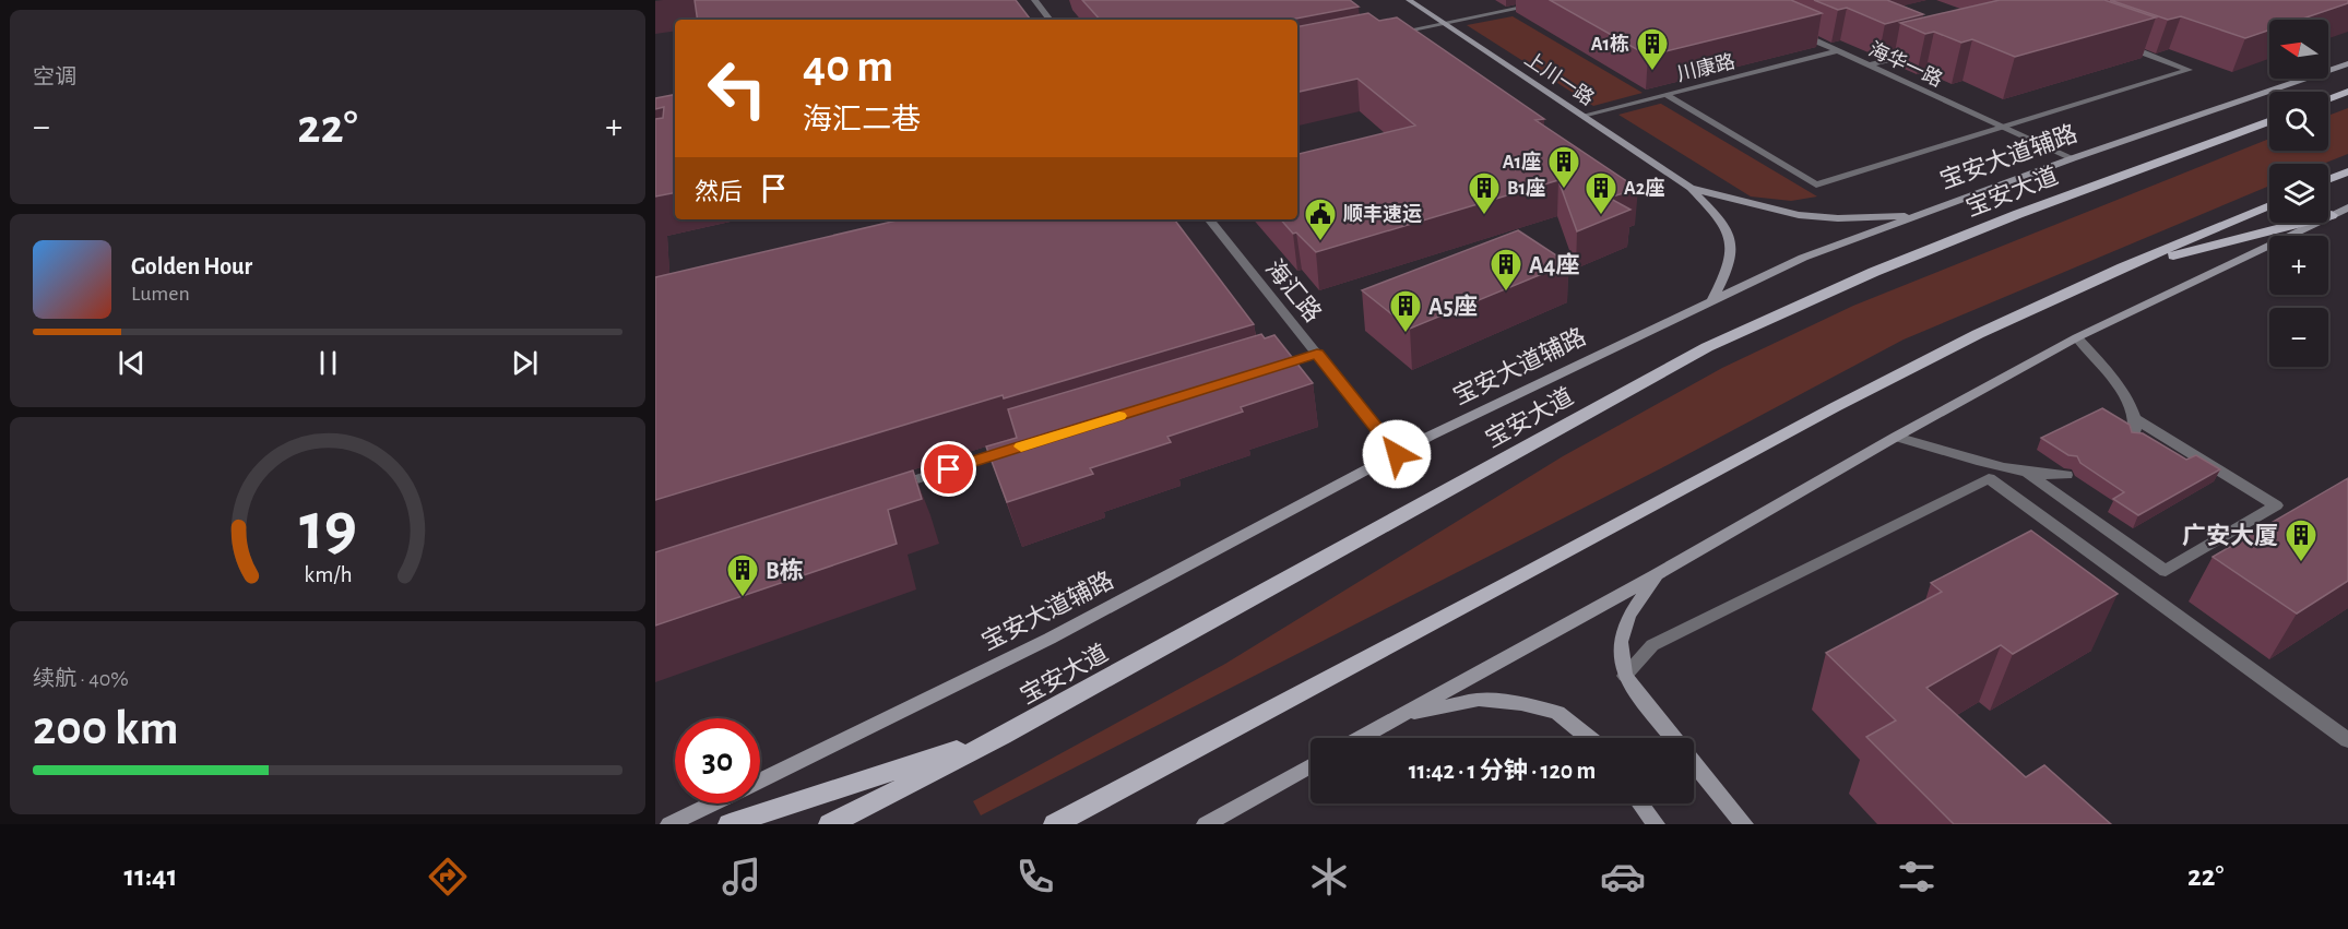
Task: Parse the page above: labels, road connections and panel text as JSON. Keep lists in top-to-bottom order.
{
  "streets": {
    "main road": ["上川一路", "宝安大道辅路", "宝安大道"],
    "street": ["海华一路", "川康路", "海汇路"]
  },
  "crossings": [
    ["海华一路", "川康路"],
    ["海华一路", "宝安大道辅路"],
    ["川康路", "上川一路"],
    ["上川一路", "宝安大道辅路"],
    ["宝安大道辅路", "海汇路"]
  ],
  "places": {
    "building": [
      "A1栋",
      "A1座",
      "B1座",
      "A2座",
      "A4座",
      "A5座",
      "广安大厦",
      "B栋"
    ],
    "public building": ["顺丰速运"]
  },
  "north": "left",
  "page": {
    "tile": [
      "空调",
      ["续航 · 40%", "200 km"]
    ],
    "map_buttons": ["+", "−"],
    "turn": ["40 m", "海汇二巷"],
    "heat": ["−", "22°", "+"],
    "then": "然后",
    "song": ["Golden Hour", "Lumen"],
    "limit": "30",
    "trip": "11:42 · 1 分钟 · 120 m",
    "tabs": ["11:41", "22°"],
    "gauge": ["19", "km/h"]
  }
}
